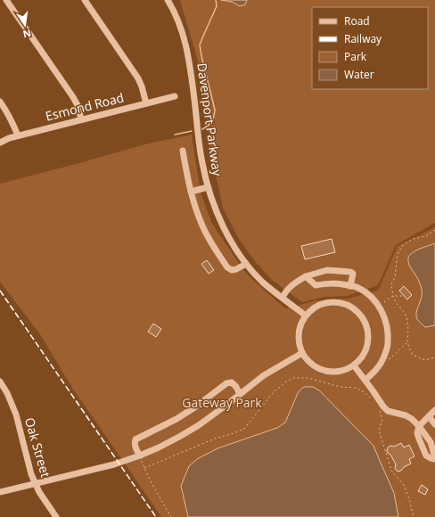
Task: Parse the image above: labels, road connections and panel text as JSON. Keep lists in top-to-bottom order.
{
  "streets": {
    "street": ["Esmond Road", "Davenport Parkway", "Oak Street"]
  },
  "parks": ["Gateway Park"],
  "legend": [
    "Road",
    "Railway",
    "Park",
    "Water"
  ],
  "north": "bottom"
}
